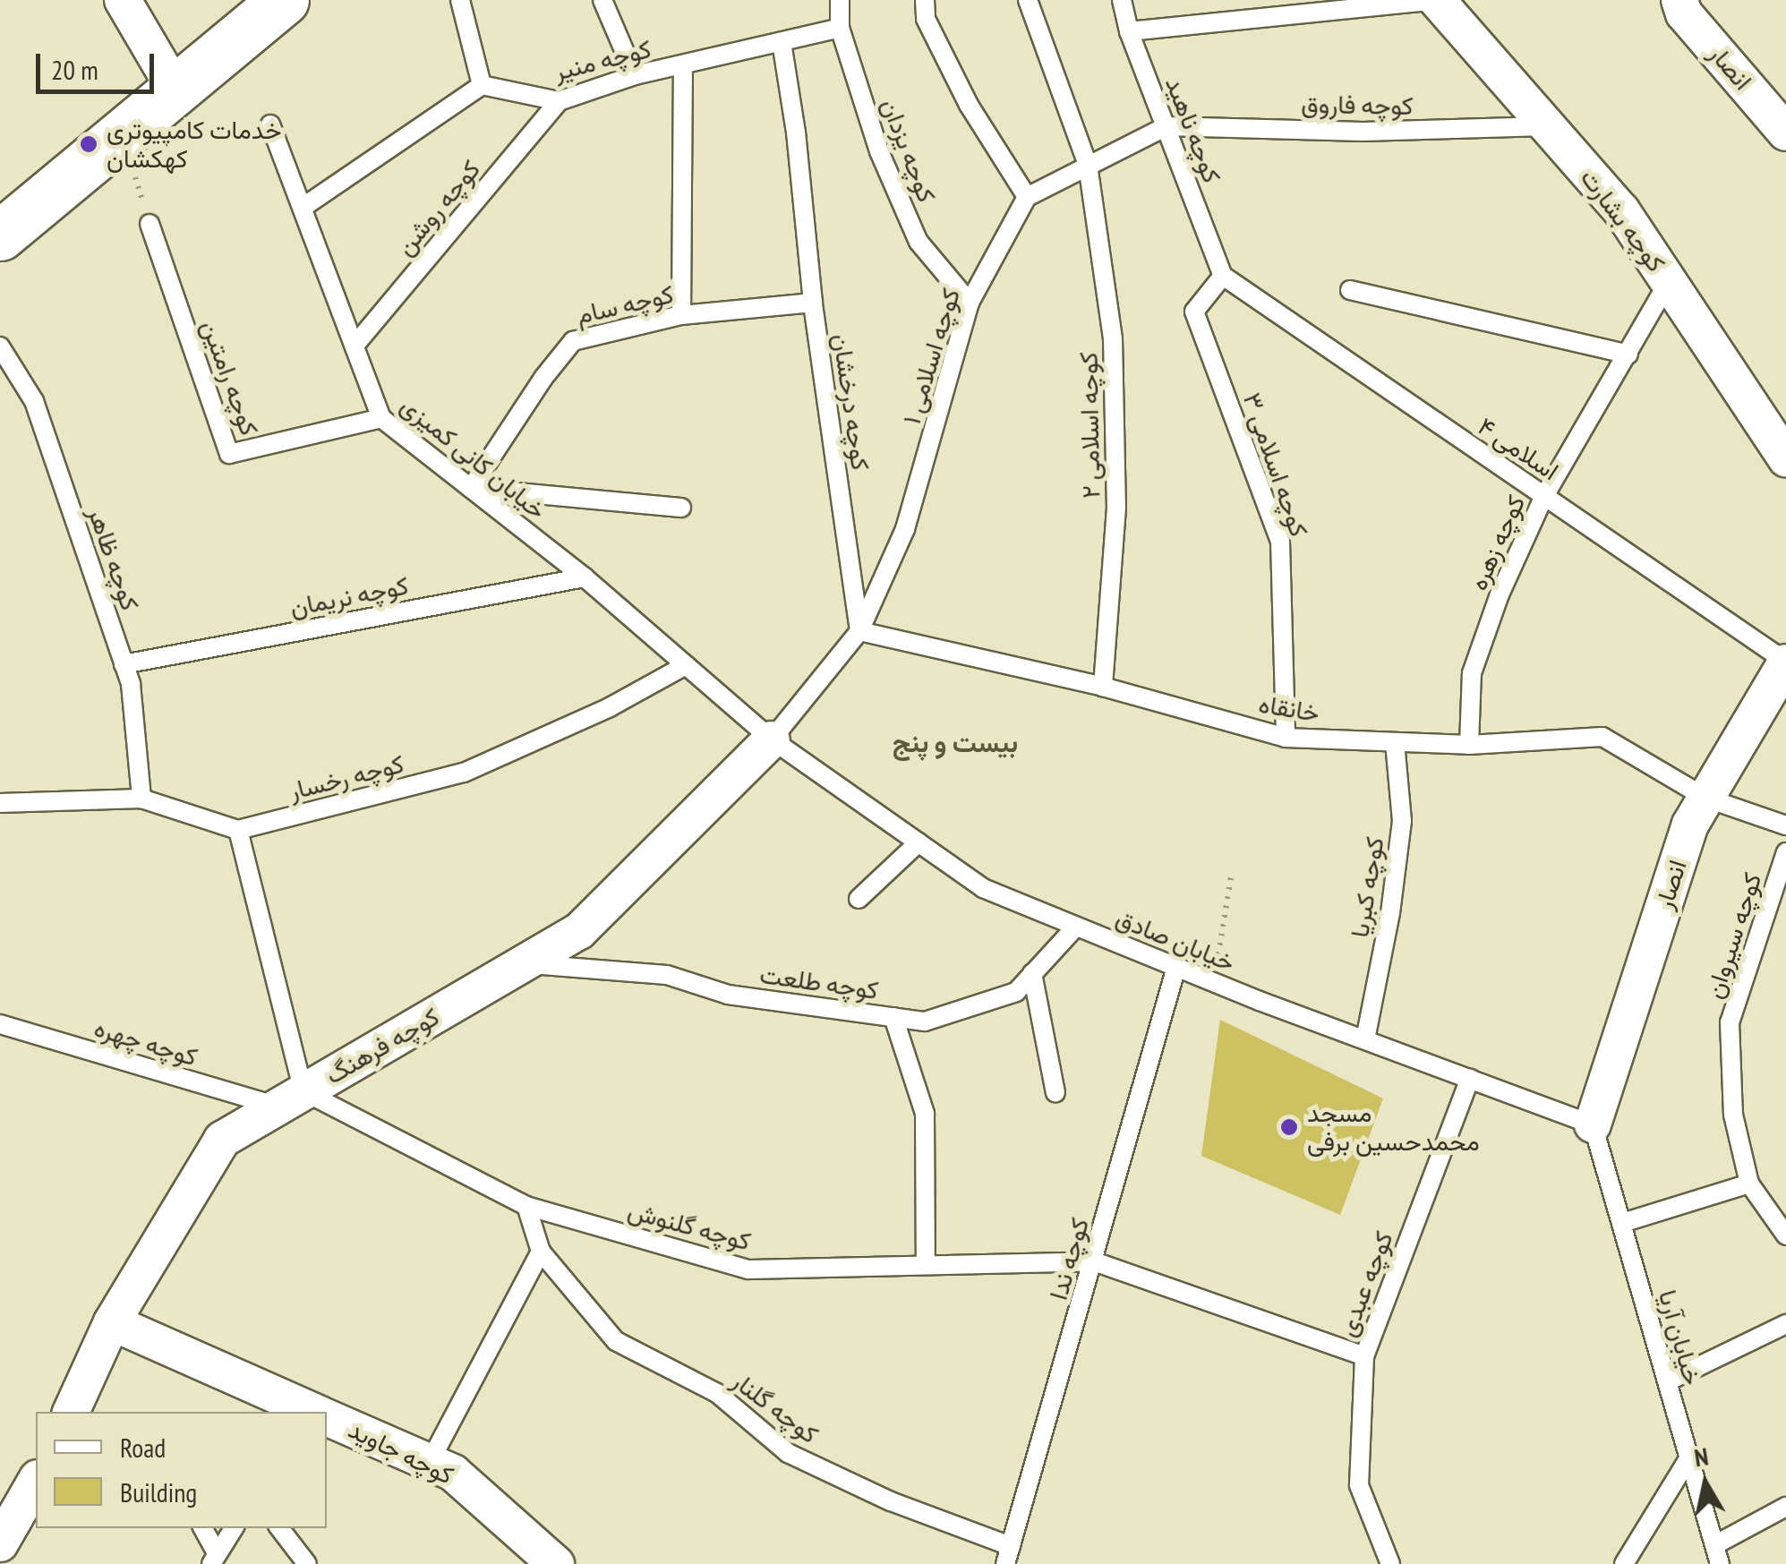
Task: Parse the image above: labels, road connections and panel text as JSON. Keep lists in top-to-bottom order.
{
  "streets": {
    "street": [
      "انصار",
      "کوچه بشارت",
      "کوچه فرهنگ",
      "کوچه جاوید"
    ],
    "lane": [
      "کوچه منیر",
      "کوچه فاروق",
      "کوچه ناهید",
      "کوچه یزدان",
      "کوچه روشن",
      "کوچه سام",
      "کوچه اسلامی ۱",
      "کوچه رامتین",
      "کوچه درخشان",
      "کوچه اسلامی ۲",
      "اسلامی ۴",
      "خیابان کانی کمیزی",
      "کوچه اسلامی ۳",
      "کوچه زهره",
      "کوچه ظاهر",
      "کوچه نریمان",
      "خانقاه",
      "کوچه رخسار",
      "کوچه کبریا",
      "کوچه سیروان",
      "خیابان صادق",
      "کوچه طلعت",
      "کوچه چهره",
      "کوچه گلنوش",
      "کوچه ندا",
      "کوچه عبدی",
      "خیابان آریا",
      "کوچه گلنار"
    ]
  },
  "crossings": [
    ["کوچه منیر", "کوچه یزدان"],
    ["کوچه منیر", "کوچه روشن"],
    ["کوچه منیر", "کوچه درخشان"],
    ["انصار", "اسلامی ۴"],
    ["انصار", "خانقاه"],
    ["انصار", "خیابان صادق"],
    ["انصار", "خیابان آریا"],
    ["کوچه فاروق", "کوچه ناهید"],
    ["کوچه فاروق", "کوچه بشارت"],
    ["کوچه ناهید", "اسلامی ۴"],
    ["کوچه ناهید", "کوچه اسلامی ۳"],
    ["کوچه یزدان", "کوچه اسلامی ۱"],
    ["کوچه روشن", "خیابان کانی کمیزی"],
    ["کوچه بشارت", "کوچه زهره"],
    ["کوچه سام", "کوچه درخشان"],
    ["کوچه سام", "خیابان کانی کمیزی"],
    ["کوچه اسلامی ۱", "کوچه درخشان"],
    ["کوچه اسلامی ۱", "خانقاه"],
    ["کوچه رامتین", "خیابان کانی کمیزی"],
    ["کوچه درخشان", "خانقاه"],
    ["کوچه اسلامی ۲", "خانقاه"],
    ["اسلامی ۴", "کوچه اسلامی ۳"],
    ["اسلامی ۴", "کوچه زهره"],
    ["خیابان کانی کمیزی", "کوچه نریمان"],
    ["خیابان کانی کمیزی", "کوچه رخسار"],
    ["خیابان کانی کمیزی", "خیابان صادق"],
    ["خیابان کانی کمیزی", "کوچه فرهنگ"],
    ["کوچه اسلامی ۳", "خانقاه"],
    ["کوچه زهره", "خانقاه"],
    ["کوچه ظاهر", "کوچه نریمان"],
    ["خانقاه", "کوچه کبریا"],
    ["کوچه کبریا", "خیابان صادق"],
    ["خیابان صادق", "کوچه طلعت"],
    ["خیابان صادق", "کوچه فرهنگ"],
    ["خیابان صادق", "کوچه ندا"],
    ["خیابان صادق", "کوچه عبدی"],
    ["خیابان صادق", "خیابان آریا"],
    ["کوچه طلعت", "کوچه فرهنگ"],
    ["کوچه چهره", "کوچه فرهنگ"],
    ["کوچه چهره", "کوچه گلنوش"],
    ["کوچه فرهنگ", "کوچه گلنوش"],
    ["کوچه فرهنگ", "کوچه جاوید"],
    ["کوچه گلنوش", "کوچه ندا"],
    ["کوچه گلنوش", "کوچه گلنار"],
    ["کوچه ندا", "کوچه گلنار"]
  ],
  "districts": ["بیست و پنج"],
  "places": ["خدمات کامپیوتری کهکشان", "مسجد محمدحسین برفی"],
  "legend": ["Road", "Building"],
  "scale_bar": "20 m",
  "north": "top"
}
